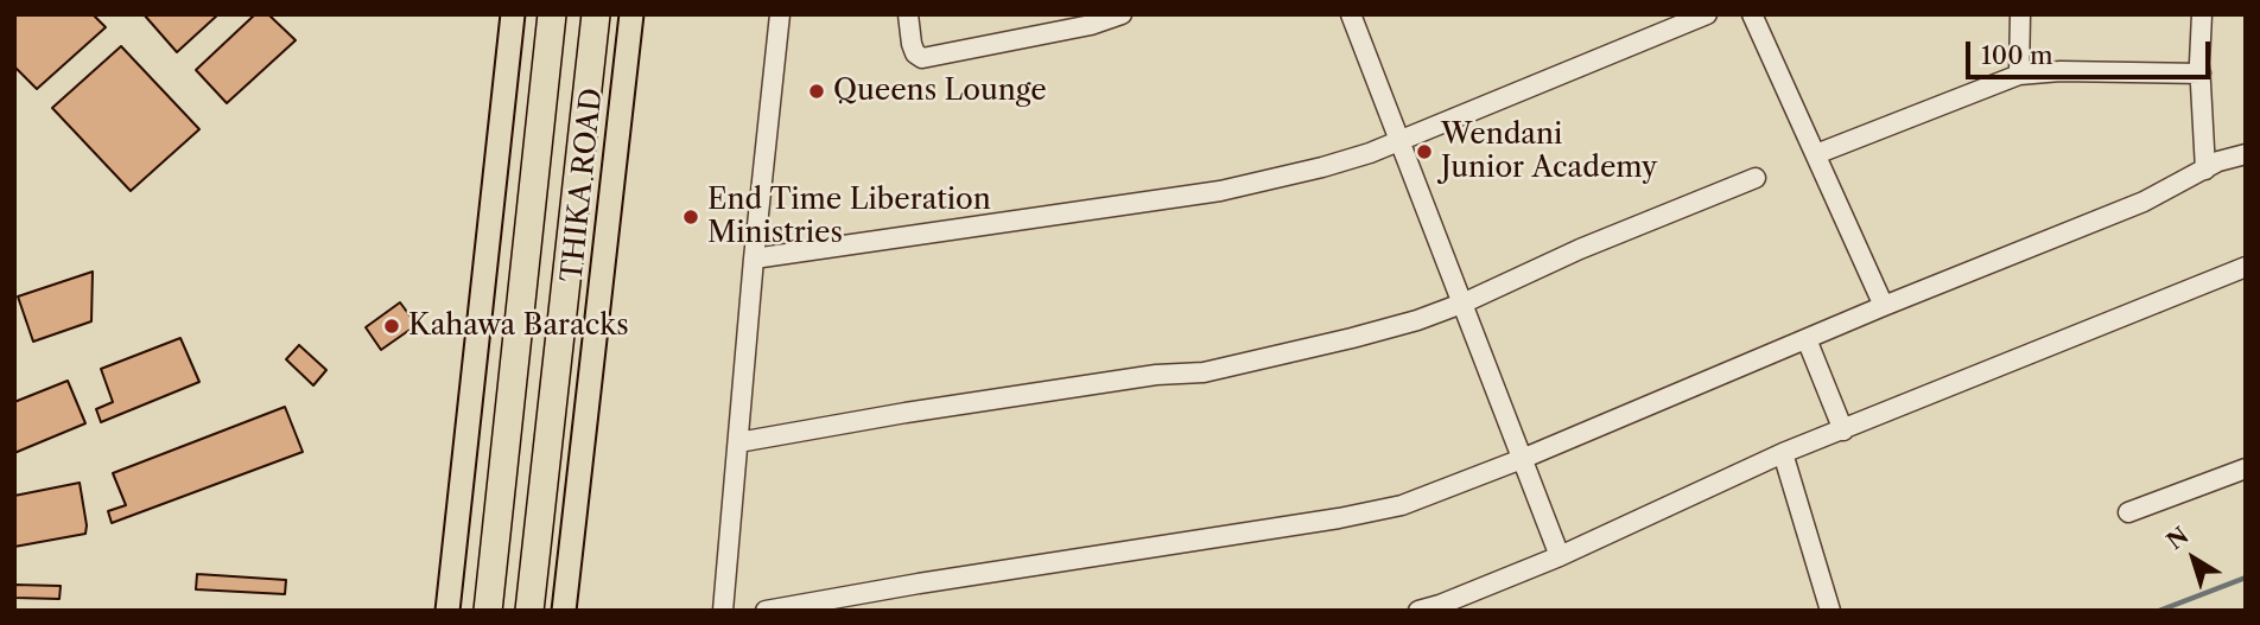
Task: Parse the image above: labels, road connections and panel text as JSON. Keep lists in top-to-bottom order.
{
  "streets": {
    "highway": ["THIKA ROAD"]
  },
  "places": [
    "Queens Lounge",
    "Wendani Junior Academy",
    "End Time Liberation Ministries",
    "Kahawa Baracks"
  ],
  "scale_bar": "100 m",
  "north": "top left"
}
